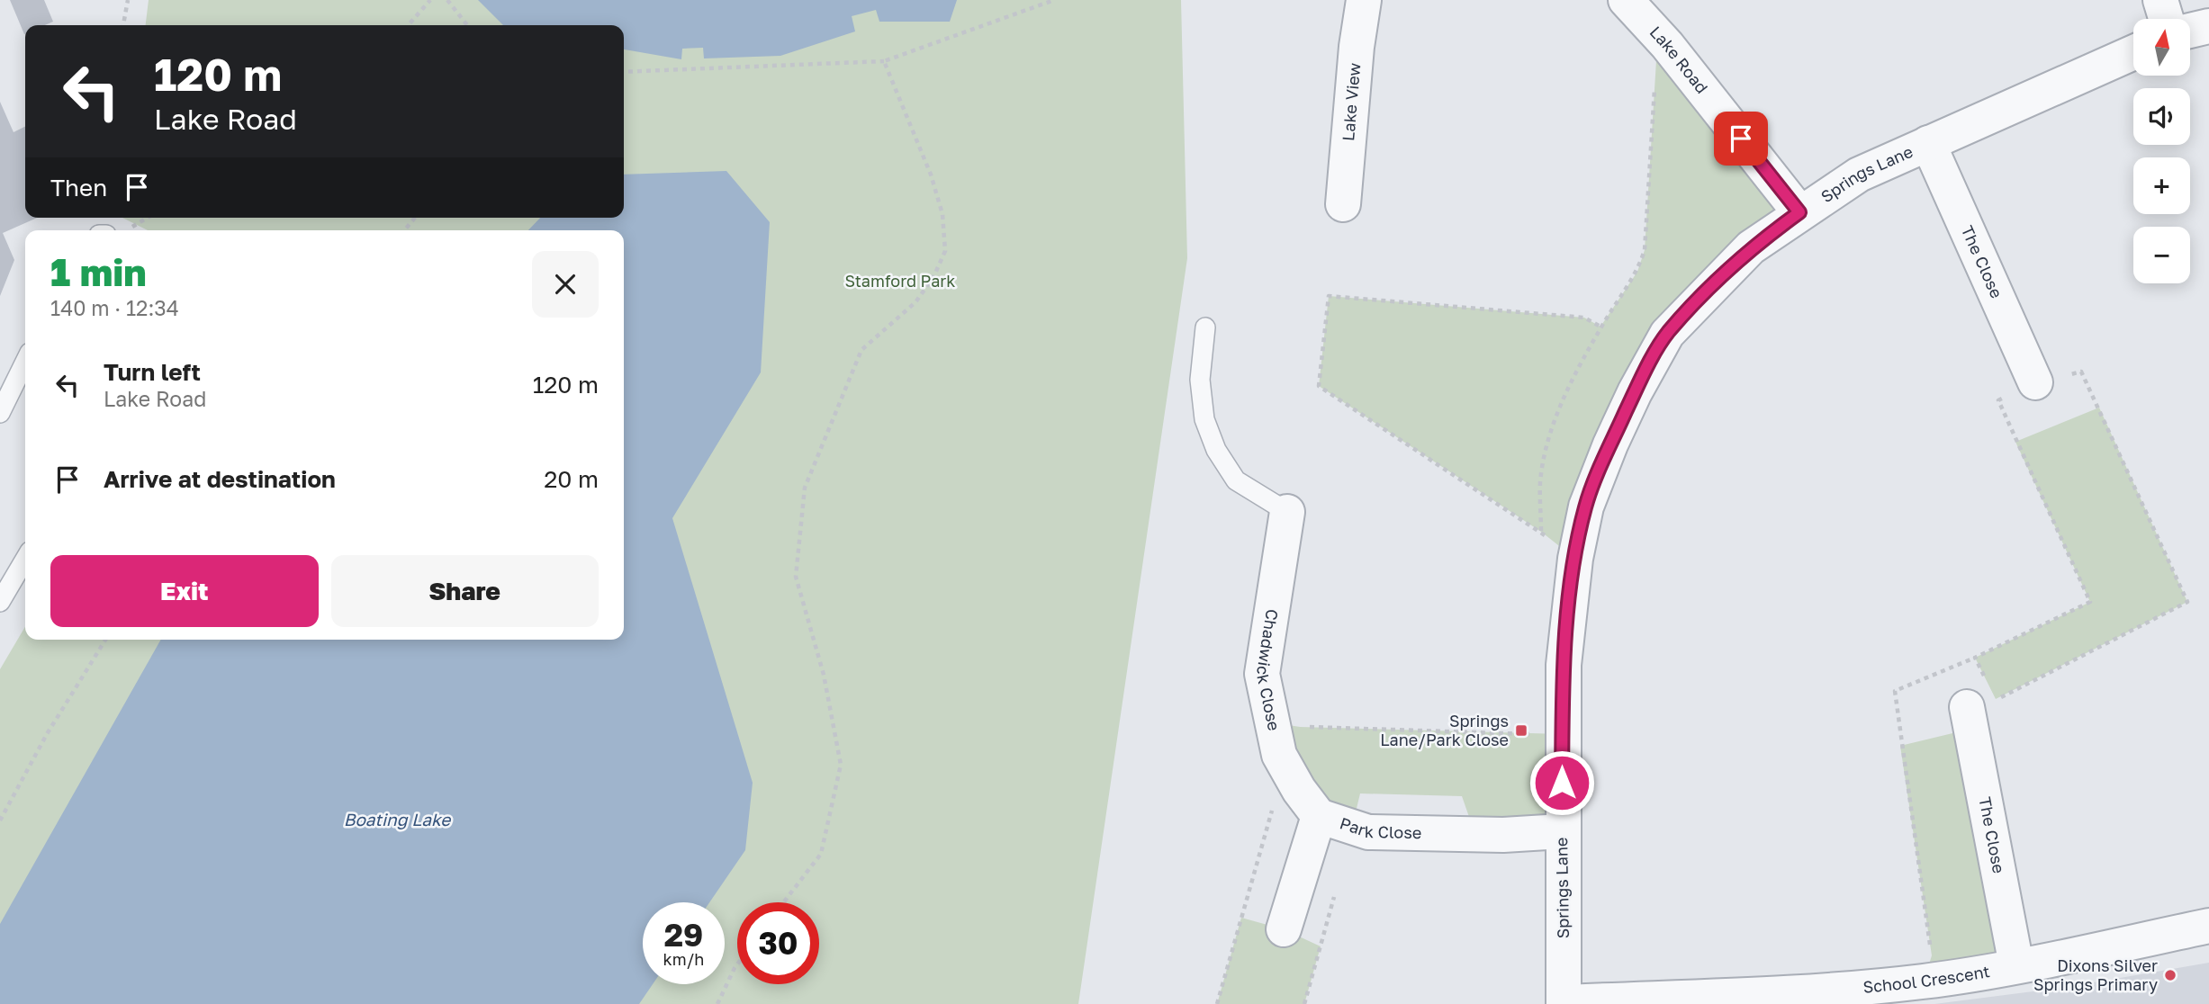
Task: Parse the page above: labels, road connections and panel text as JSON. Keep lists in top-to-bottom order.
{
  "streets": {
    "street": [
      "Lake Road",
      "Lake View",
      "Springs Lane",
      "The Close",
      "Chadwick Close",
      "Park Close",
      "School Crescent"
    ]
  },
  "crossings": [
    ["Lake Road", "Springs Lane"],
    ["Springs Lane", "The Close"],
    ["Springs Lane", "Park Close"],
    ["Springs Lane", "School Crescent"],
    ["The Close", "School Crescent"],
    ["Chadwick Close", "Park Close"]
  ],
  "water": ["Boating Lake"],
  "parks": ["Stamford Park"],
  "places": {
    "transit": ["Springs Lane/Park Close"],
    "other": ["Dixons Silver Springs Primary"]
  },
  "north": "top",
  "page": {
    "map_buttons": ["+", "−"],
    "turn": ["120 m", "Lake Road"],
    "then": "Then",
    "heading": ["1 min", "140 m · 12:34"],
    "list": [
      {
        "name": "Turn left",
        "note": "Lake Road",
        "value": "120 m"
      },
      {
        "name": "Arrive at destination",
        "value": "20 m"
      }
    ],
    "buttons": ["Exit", "Share"],
    "speed": "29 km/h",
    "limit": "30"
  }
}
